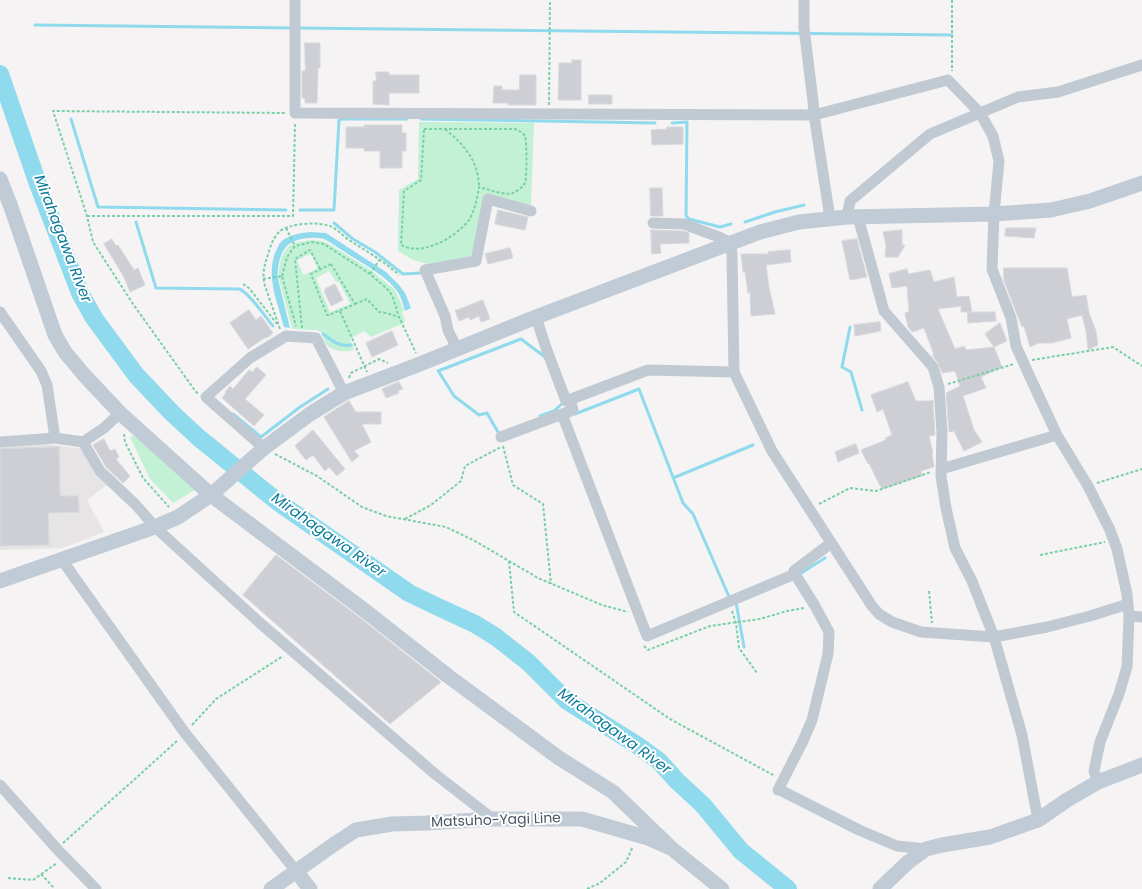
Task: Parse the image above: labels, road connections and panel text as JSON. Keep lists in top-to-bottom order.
{
  "streets": {
    "street": ["Matsuho-Yagi Line"]
  },
  "water": ["Mirahagawa River"]
}
